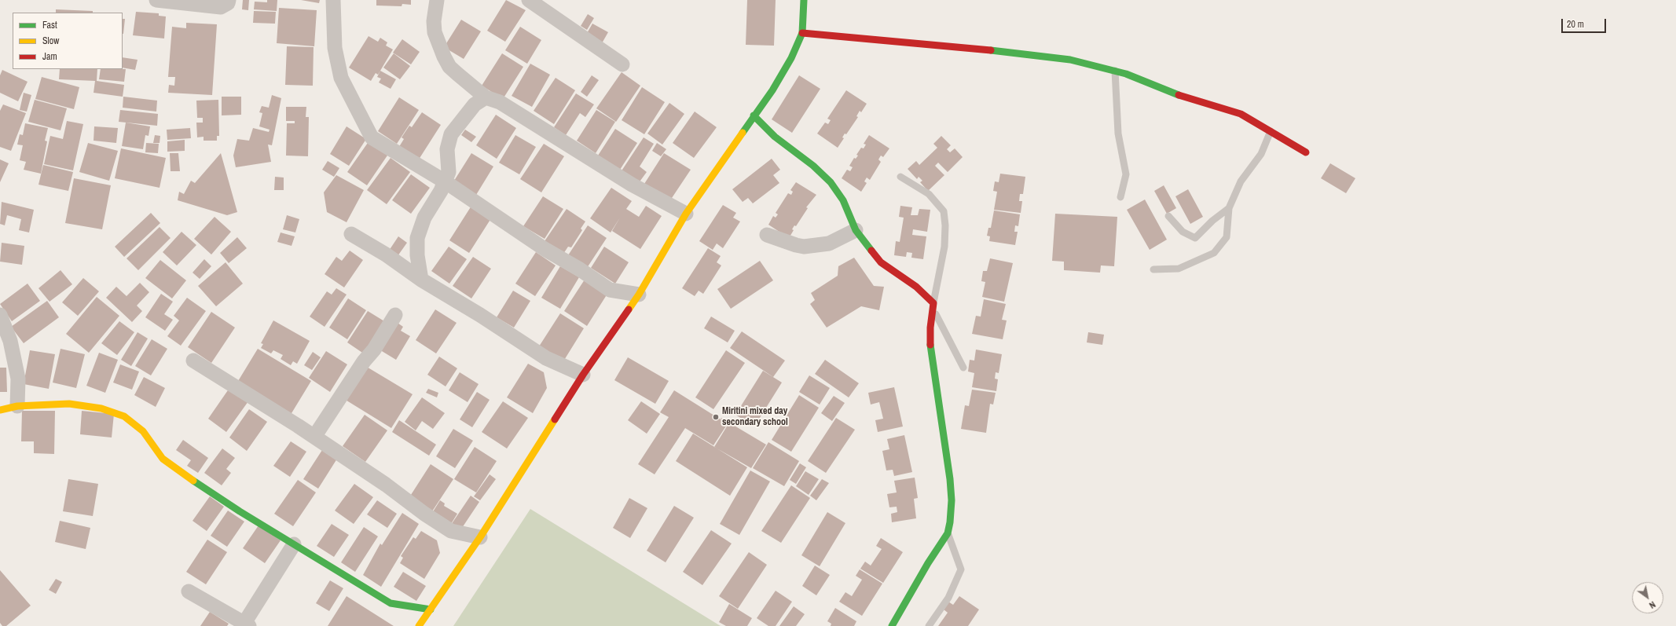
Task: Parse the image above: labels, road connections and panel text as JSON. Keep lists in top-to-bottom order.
{
  "places": ["Miritini mixed day secondary school"],
  "legend": ["Fast", "Slow", "Jam"],
  "scale_bar": "20 m",
  "north": "bottom right"
}
